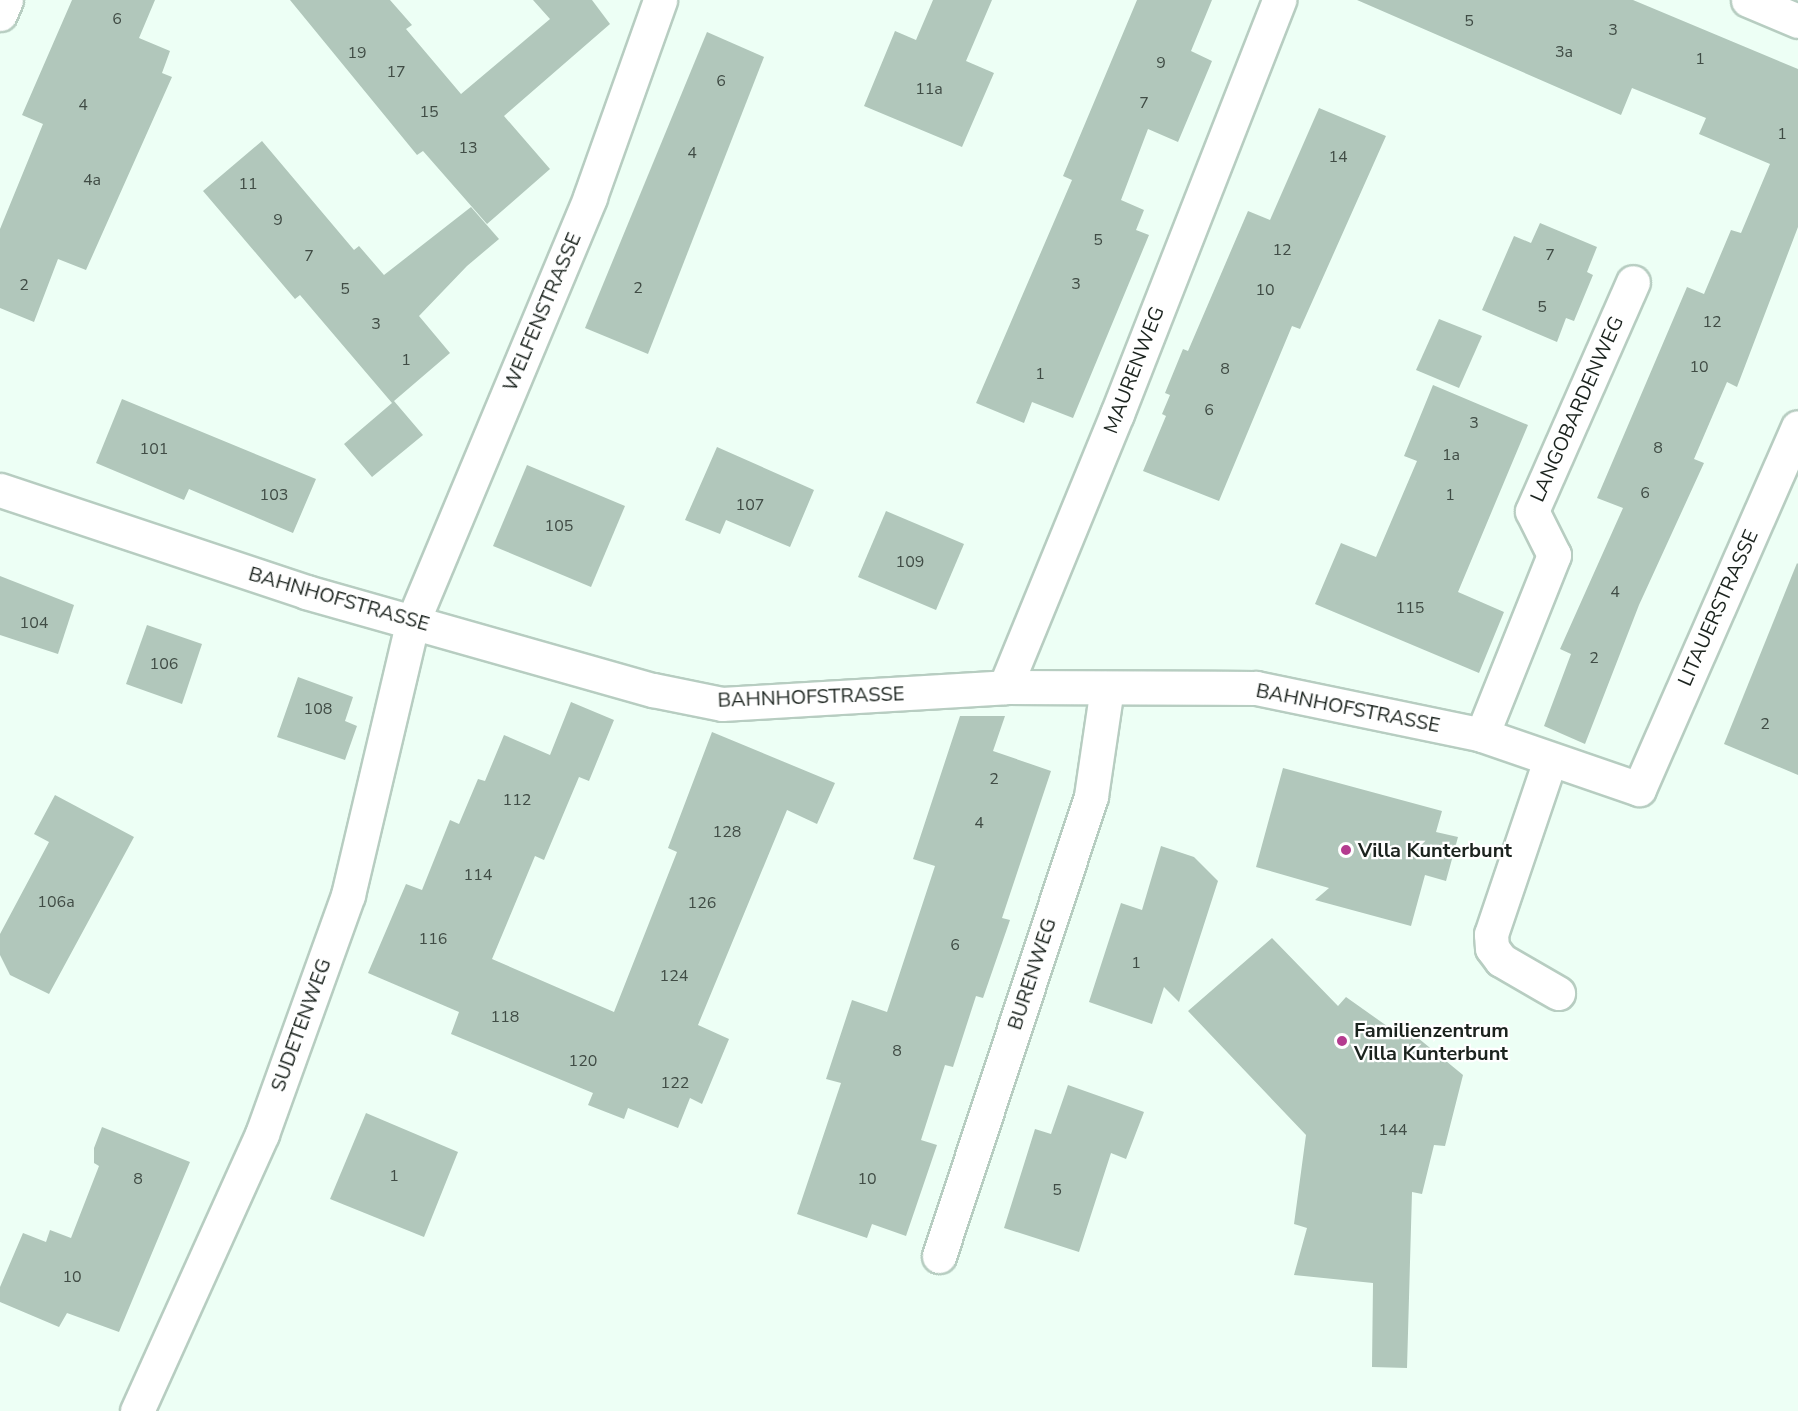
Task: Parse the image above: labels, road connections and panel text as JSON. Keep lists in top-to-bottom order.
{
  "streets": {
    "street": [
      "WELFENSTRASSE",
      "MAURENWEG",
      "LANGOBARDENWEG",
      "BAHNHOFSTRASSE",
      "LITAUERSTRASSE",
      "BURENWEG",
      "SUDETENWEG"
    ]
  },
  "crossings": [
    ["WELFENSTRASSE", "BAHNHOFSTRASSE"],
    ["WELFENSTRASSE", "SUDETENWEG"],
    ["MAURENWEG", "BAHNHOFSTRASSE"],
    ["LANGOBARDENWEG", "BAHNHOFSTRASSE"],
    ["BAHNHOFSTRASSE", "LITAUERSTRASSE"],
    ["BAHNHOFSTRASSE", "BURENWEG"],
    ["BAHNHOFSTRASSE", "SUDETENWEG"]
  ],
  "places": ["Villa Kunterbunt", "Familienzentrum Villa Kunterbunt"],
  "house_numbers": [
    "6",
    "5",
    "3",
    "3a",
    "19",
    "1",
    "9",
    "17",
    "6",
    "11a",
    "7",
    "4",
    "15",
    "1",
    "13",
    "4",
    "14",
    "4a",
    "11",
    "9",
    "5",
    "12",
    "7",
    "7",
    "3",
    "2",
    "2",
    "5",
    "10",
    "5",
    "12",
    "3",
    "1",
    "10",
    "8",
    "1",
    "6",
    "3",
    "8",
    "101",
    "1a",
    "6",
    "103",
    "1",
    "107",
    "105",
    "109",
    "4",
    "115",
    "104",
    "2",
    "106",
    "108",
    "2",
    "2",
    "112",
    "4",
    "128",
    "114",
    "106a",
    "126",
    "116",
    "6",
    "1",
    "124",
    "118",
    "8",
    "120",
    "122",
    "144",
    "1",
    "8",
    "10",
    "5",
    "10"
  ]
}
